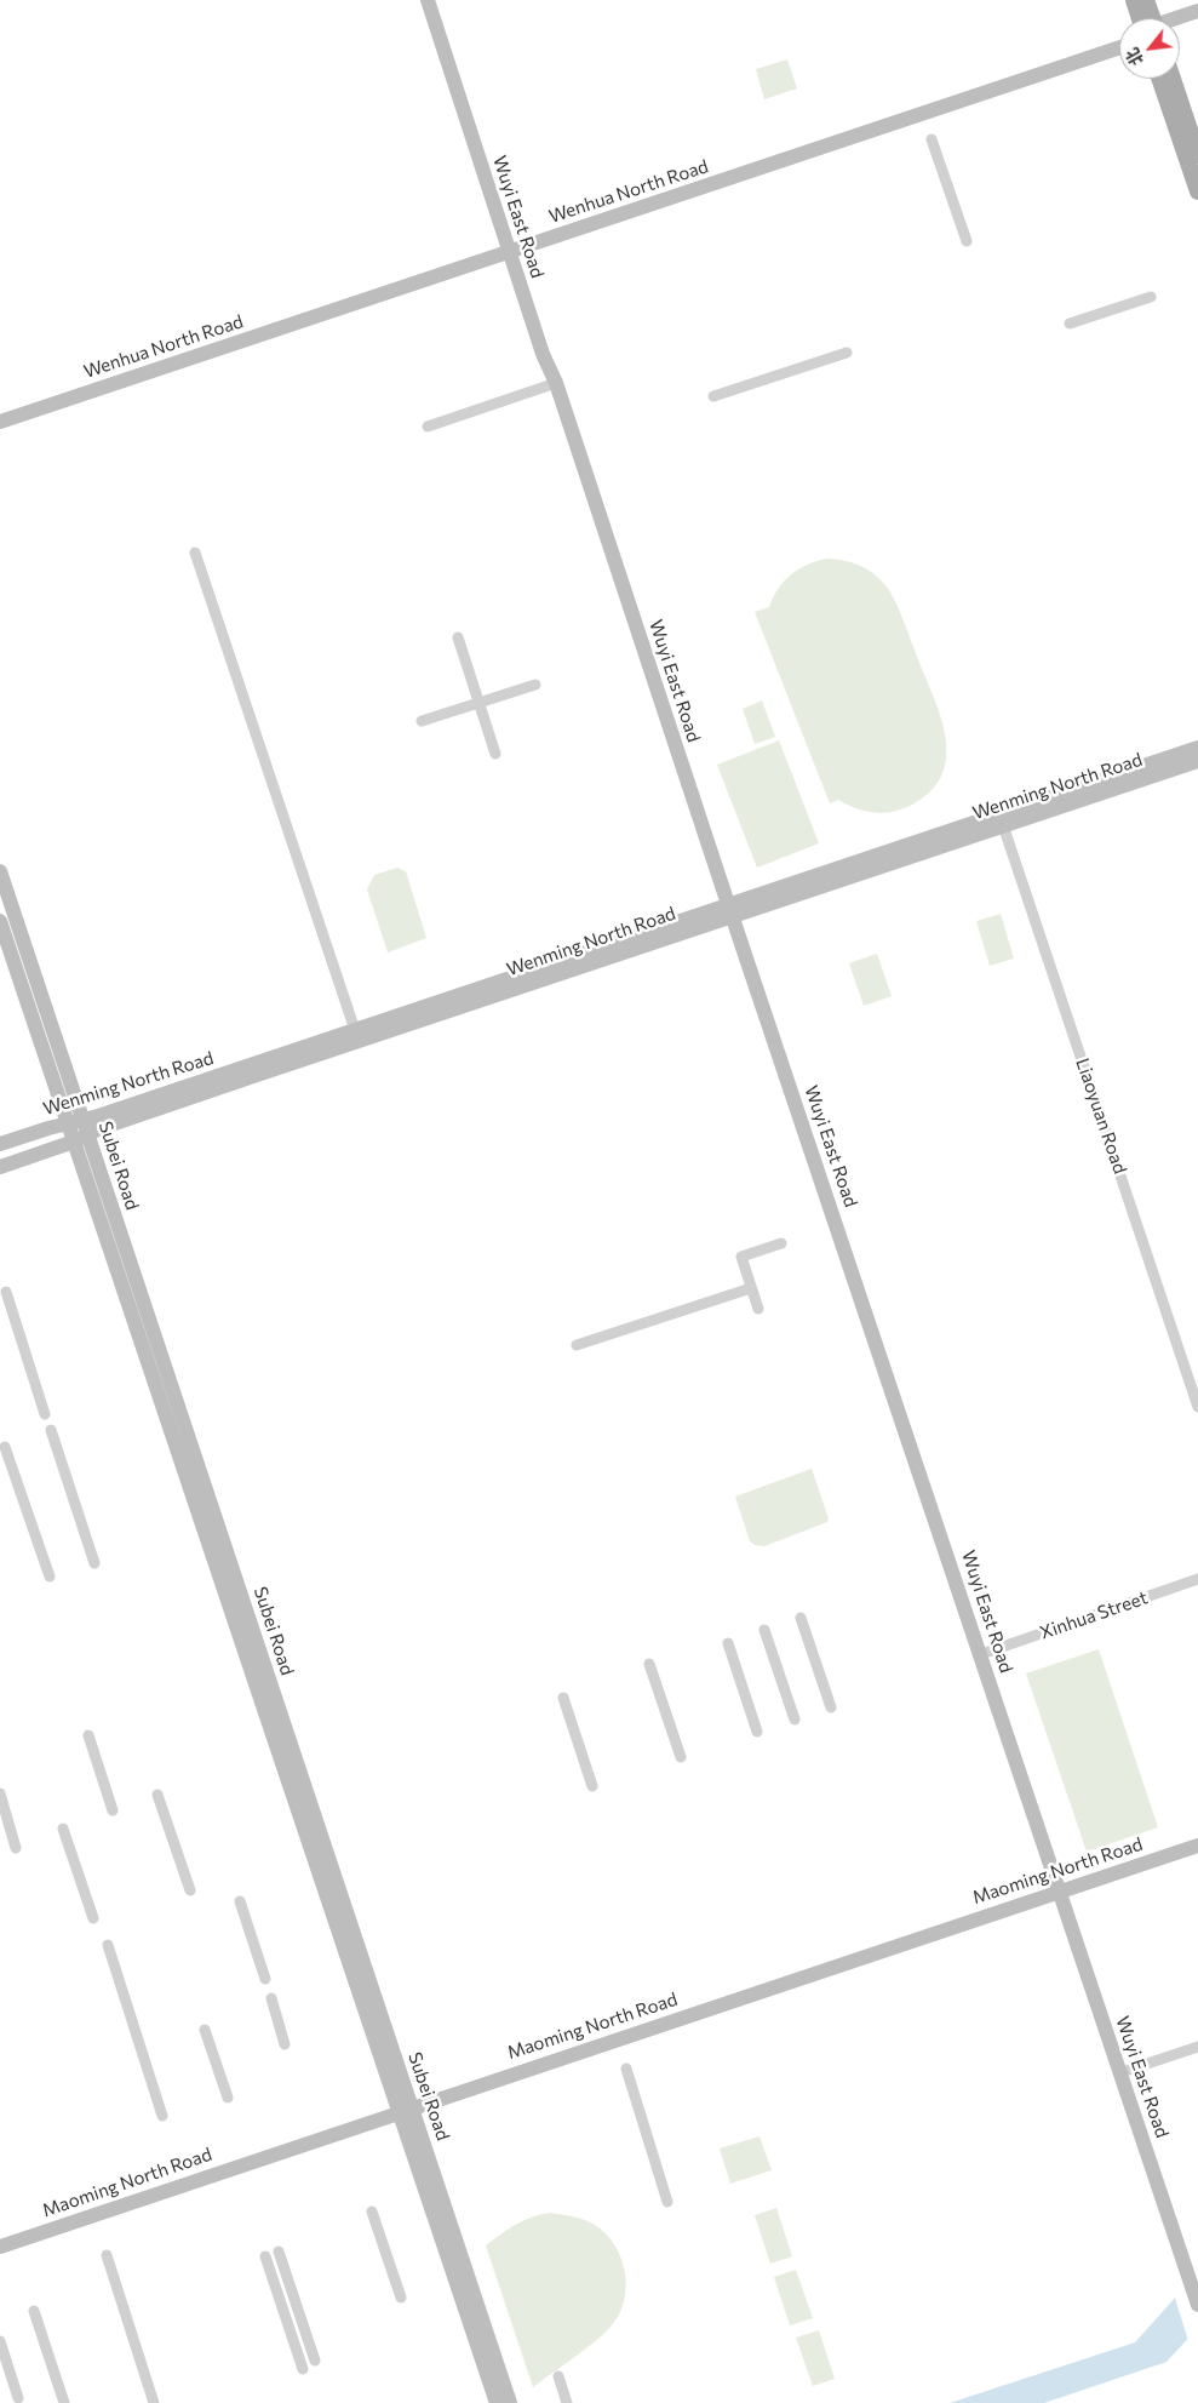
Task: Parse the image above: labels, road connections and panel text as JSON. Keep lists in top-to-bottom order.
{
  "streets": {
    "street": [
      "Wenhua North Road",
      "Wuyi East Road",
      "Wenming North Road",
      "Liaoyuan Road",
      "Subei Road",
      "Xinhua Street",
      "Maoming North Road"
    ]
  },
  "crossings": [
    ["Wenhua North Road", "Wuyi East Road"],
    ["Wuyi East Road", "Wenming North Road"],
    ["Wuyi East Road", "Xinhua Street"],
    ["Wuyi East Road", "Maoming North Road"],
    ["Wenming North Road", "Liaoyuan Road"],
    ["Wenming North Road", "Subei Road"],
    ["Subei Road", "Maoming North Road"]
  ],
  "north": "bottom left"
}
